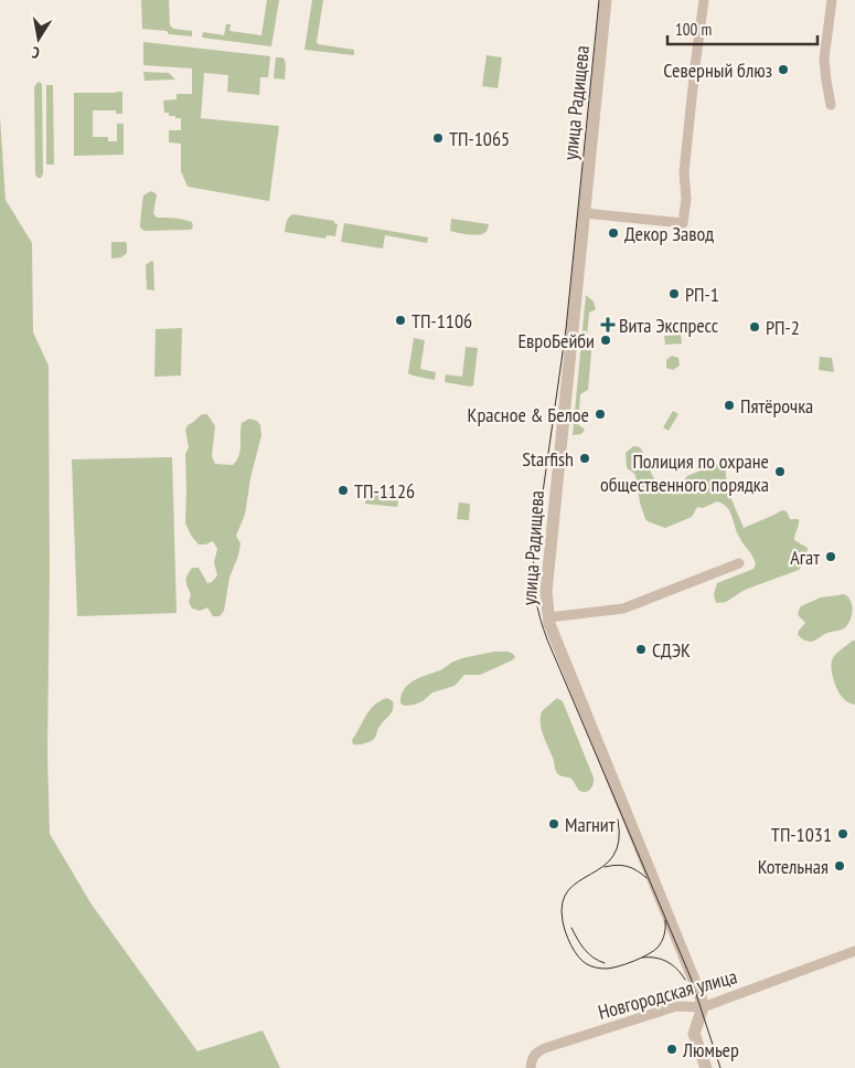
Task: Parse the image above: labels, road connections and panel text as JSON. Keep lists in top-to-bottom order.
{
  "streets": {
    "street": ["улица Радищева", "Новгородская улица"]
  },
  "crossings": [
    ["улица Радищева", "Новгородская улица"]
  ],
  "places": {
    "other": [
      "Северный блюз",
      "ТП-1065",
      "Декор Завод",
      "РП-1",
      "ТП-1106",
      "РП-2",
      "ЕвроБейби",
      "Пятёрочка",
      "Красное & Белое",
      "Starfish",
      "Полиция по охране общественного порядка",
      "ТП-1126",
      "Агат",
      "СДЭК",
      "Магнит",
      "ТП-1031",
      "Котельная",
      "Люмьер"
    ],
    "health": ["Вита Экспресс"]
  },
  "scale_bar": "100 m",
  "north": "bottom"
}
